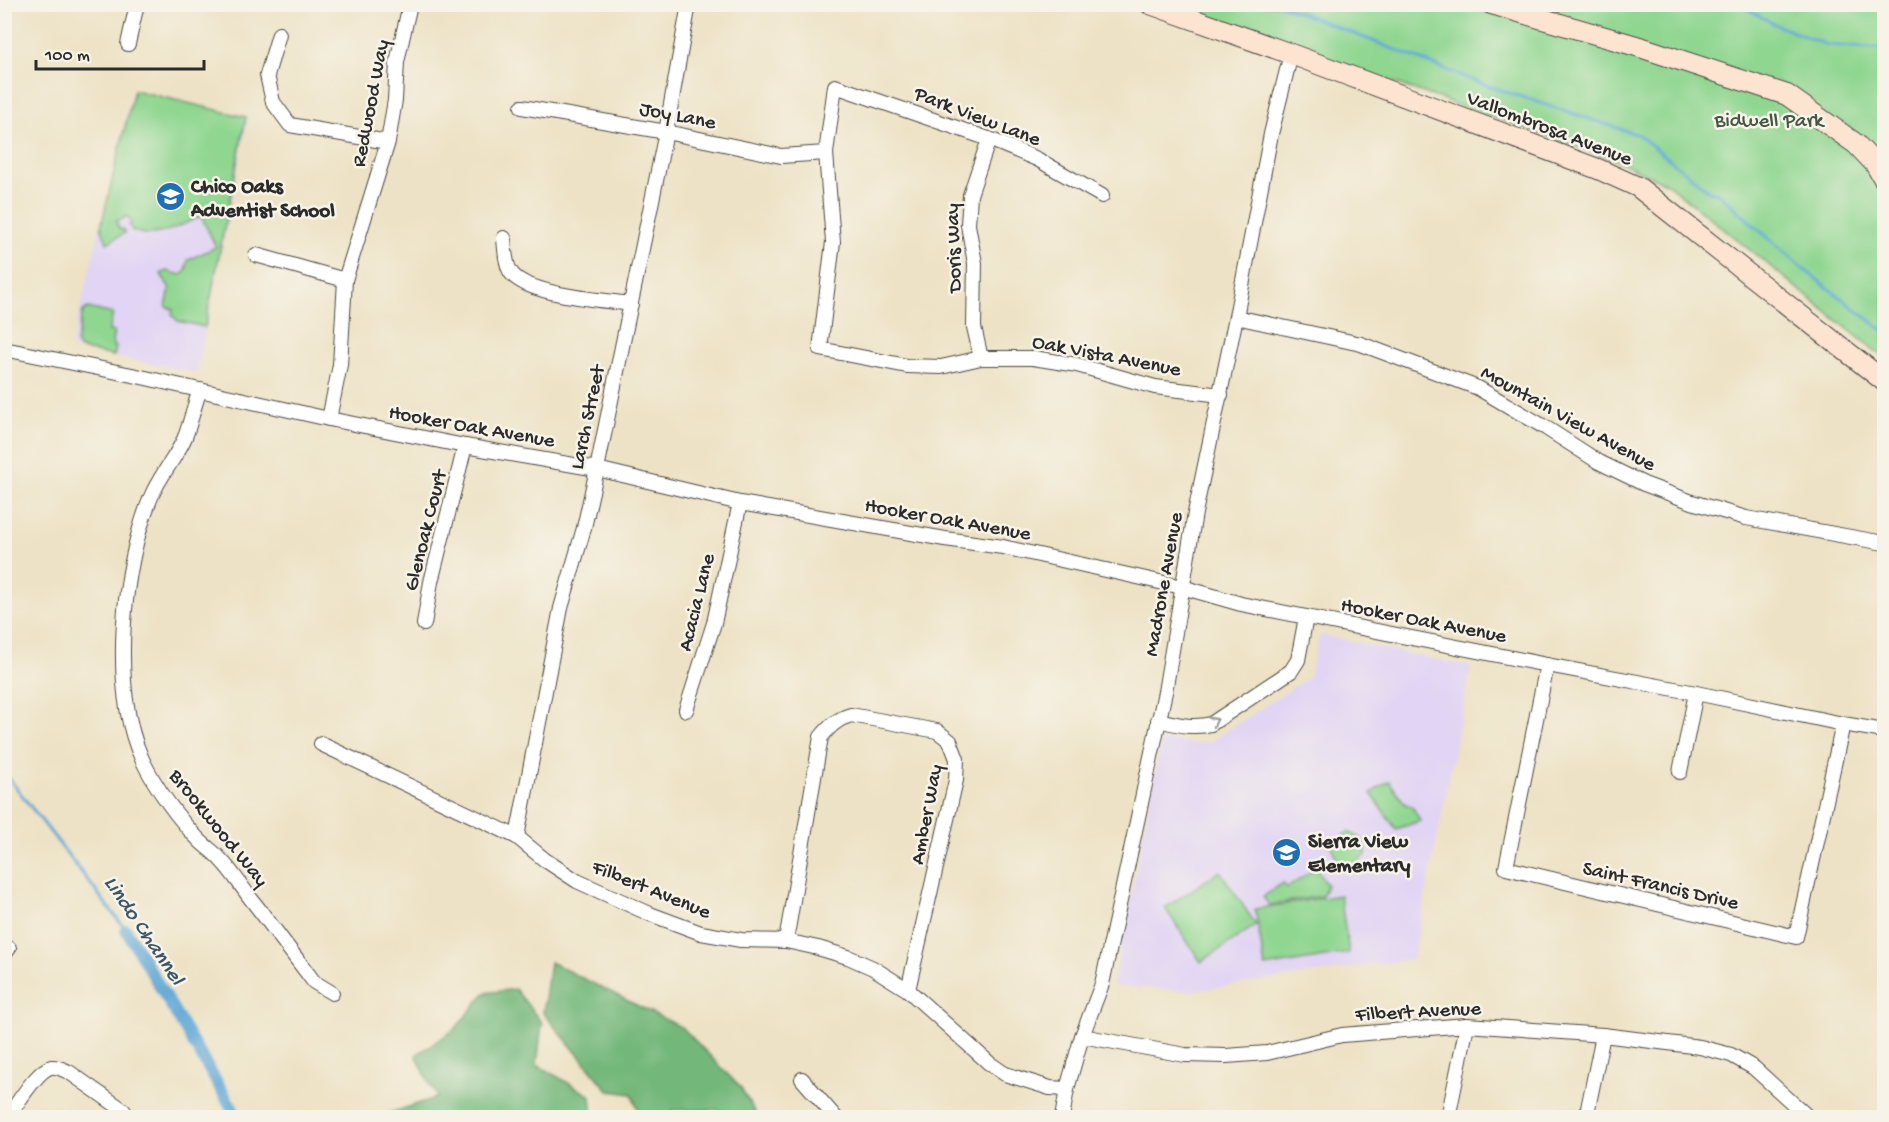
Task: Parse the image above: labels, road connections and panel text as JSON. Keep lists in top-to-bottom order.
{
  "streets": {
    "street": [
      "Redwood Way",
      "Joy Lane",
      "Park View Lane",
      "Vallombrosa Avenue",
      "Doris Way",
      "Oak Vista Avenue",
      "Larch Street",
      "Mountain View Avenue",
      "Hooker Oak Avenue",
      "Glenoak Court",
      "Madrone Avenue",
      "Acacia Lane",
      "Amber Way",
      "Brookwood Way",
      "Saint Francis Drive",
      "Filbert Avenue"
    ]
  },
  "crossings": [
    ["Redwood Way", "Hooker Oak Avenue"],
    ["Joy Lane", "Oak Vista Avenue"],
    ["Joy Lane", "Larch Street"],
    ["Park View Lane", "Doris Way"],
    ["Park View Lane", "Oak Vista Avenue"],
    ["Vallombrosa Avenue", "Madrone Avenue"],
    ["Doris Way", "Oak Vista Avenue"],
    ["Oak Vista Avenue", "Madrone Avenue"],
    ["Larch Street", "Hooker Oak Avenue"],
    ["Larch Street", "Filbert Avenue"],
    ["Mountain View Avenue", "Madrone Avenue"],
    ["Hooker Oak Avenue", "Glenoak Court"],
    ["Hooker Oak Avenue", "Madrone Avenue"],
    ["Hooker Oak Avenue", "Acacia Lane"],
    ["Hooker Oak Avenue", "Brookwood Way"],
    ["Hooker Oak Avenue", "Saint Francis Drive"],
    ["Madrone Avenue", "Filbert Avenue"],
    ["Amber Way", "Filbert Avenue"]
  ],
  "water": ["Lindo Channel"],
  "parks": ["Bidwell Park"],
  "places": {
    "school or university": ["Chico Oaks Adventist School", "Sierra View Elementary"]
  },
  "scale_bar": "100 m"
}
